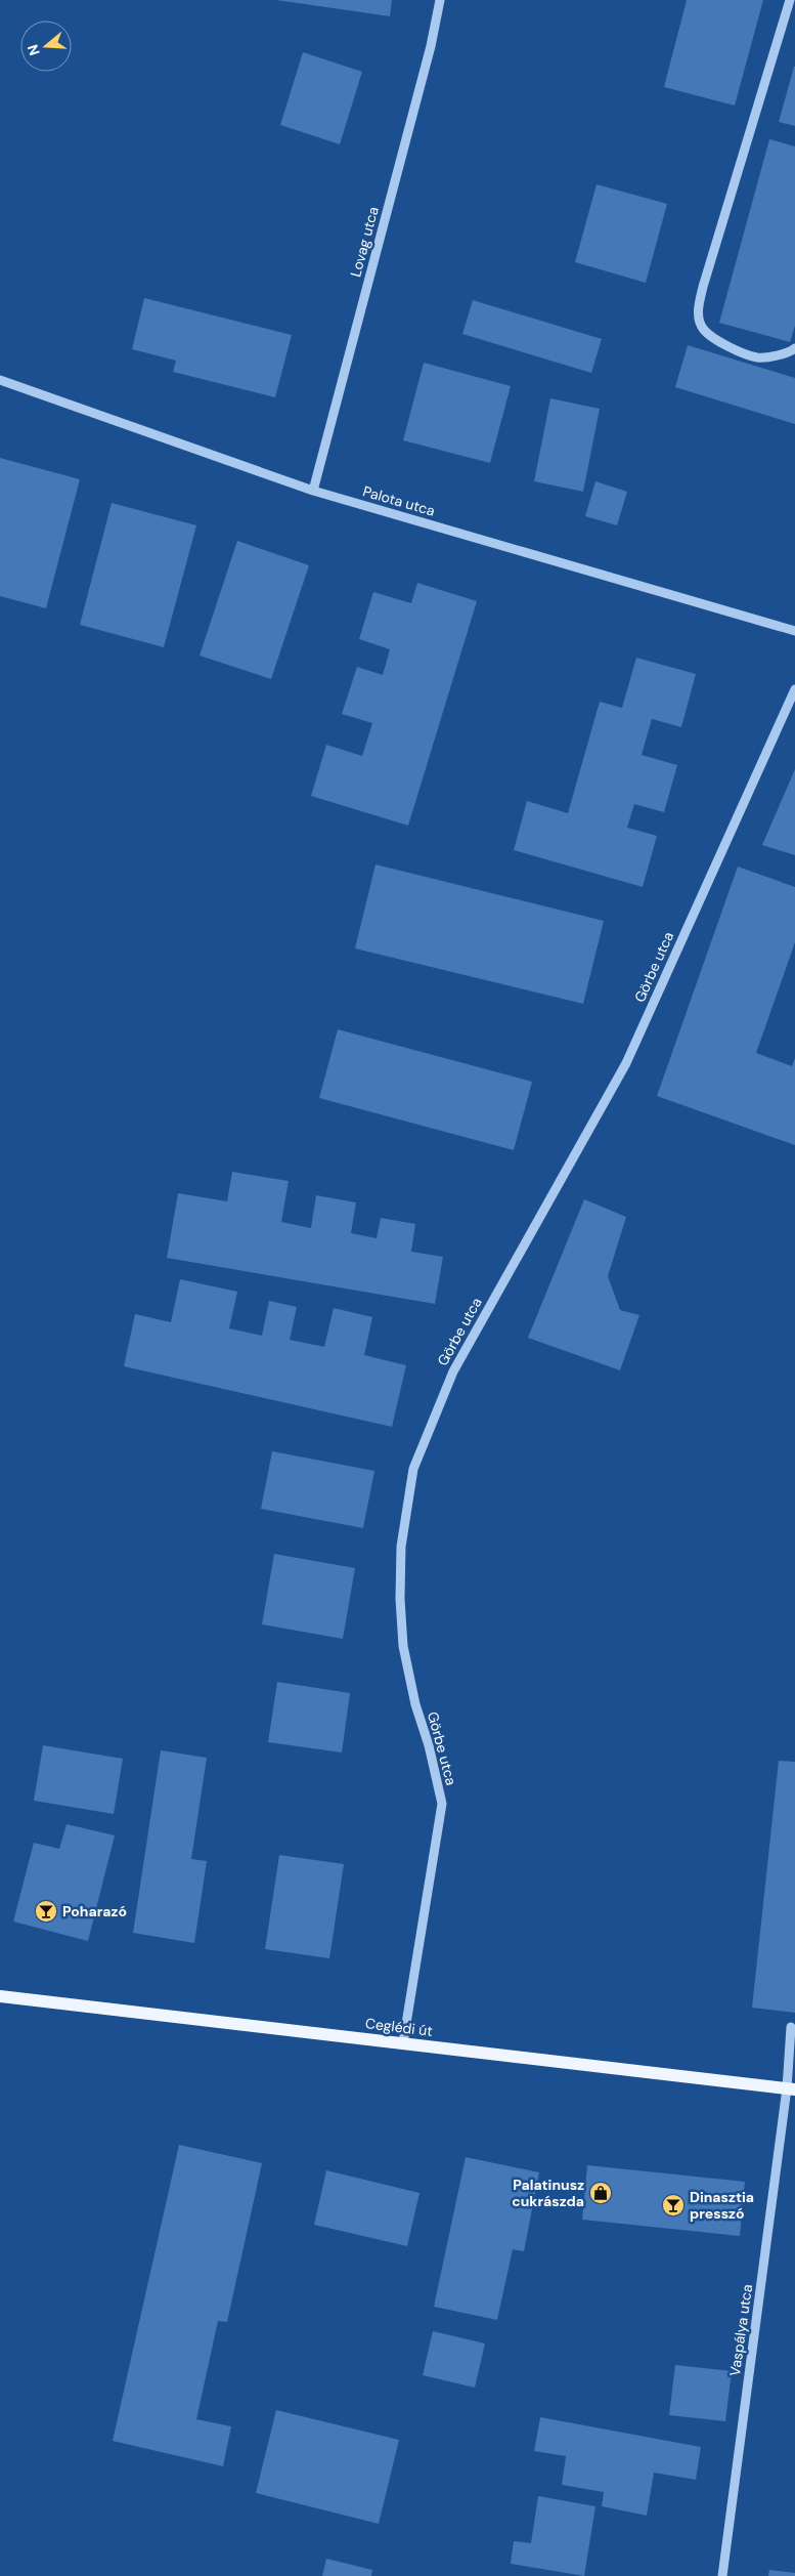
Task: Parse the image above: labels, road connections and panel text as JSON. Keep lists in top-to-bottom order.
{
  "streets": {
    "main road": ["Ceglédi út"],
    "street": [
      "Lovag utca",
      "Palota utca",
      "Görbe utca",
      "Vaspálya utca"
    ]
  },
  "crossings": [
    ["Lovag utca", "Palota utca"],
    ["Görbe utca", "Ceglédi út"],
    ["Ceglédi út", "Vaspálya utca"]
  ],
  "places": {
    "bar": ["Poharazó", "Dinasztia presszó"],
    "shop": ["Palatinusz cukrászda"]
  },
  "north": "left"
}
